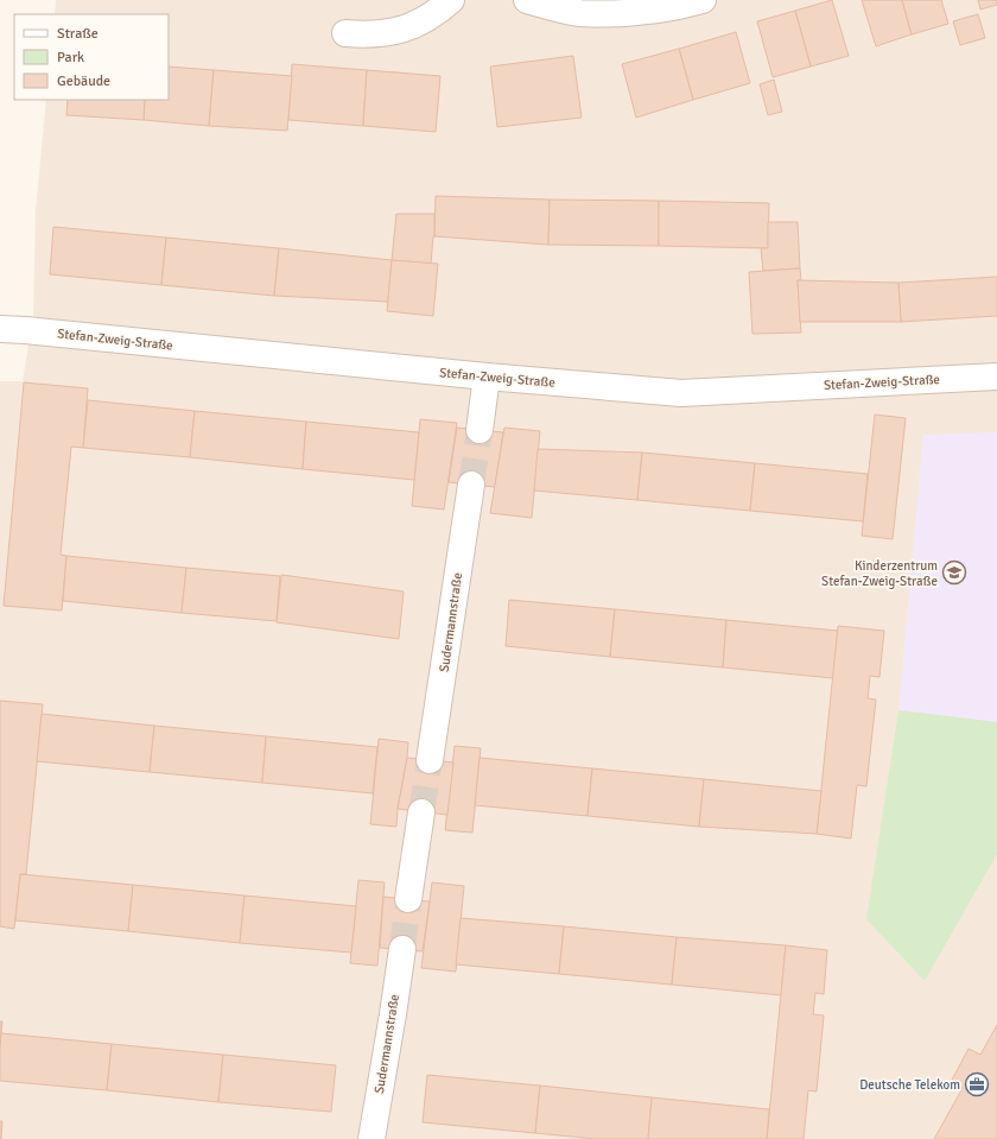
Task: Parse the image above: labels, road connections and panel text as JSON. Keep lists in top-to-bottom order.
{
  "streets": {
    "street": ["Stefan-Zweig-Straße", "Sudermannstraße"]
  },
  "places": {
    "school or university": ["Kinderzentrum Stefan-Zweig-Straße"],
    "office": ["Deutsche Telekom"]
  },
  "legend": ["Straße", "Park", "Gebäude"]
}
